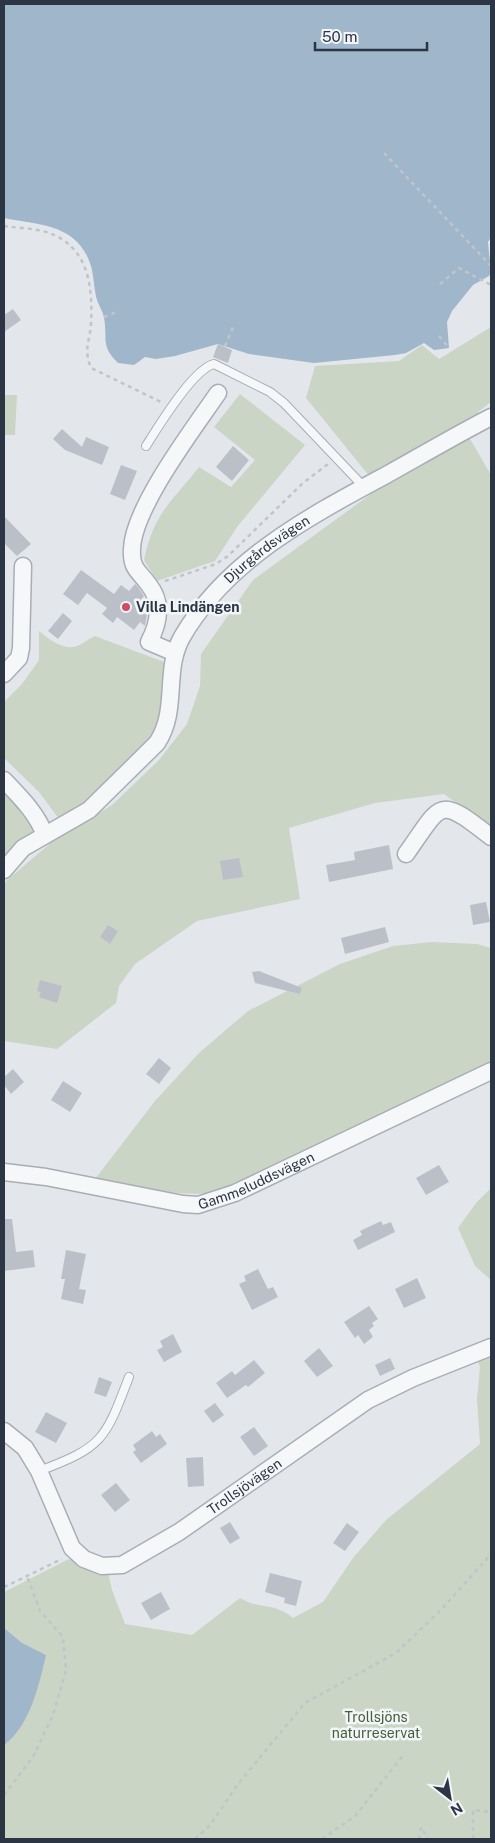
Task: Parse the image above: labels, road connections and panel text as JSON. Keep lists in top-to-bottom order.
{
  "streets": {
    "street": ["Djurgårdsvägen", "Gammeluddsvägen", "Trollsjövägen"]
  },
  "parks": ["Trollsjöns naturreservat"],
  "places": ["Villa Lindängen"],
  "scale_bar": "50 m",
  "north": "bottom right"
}
